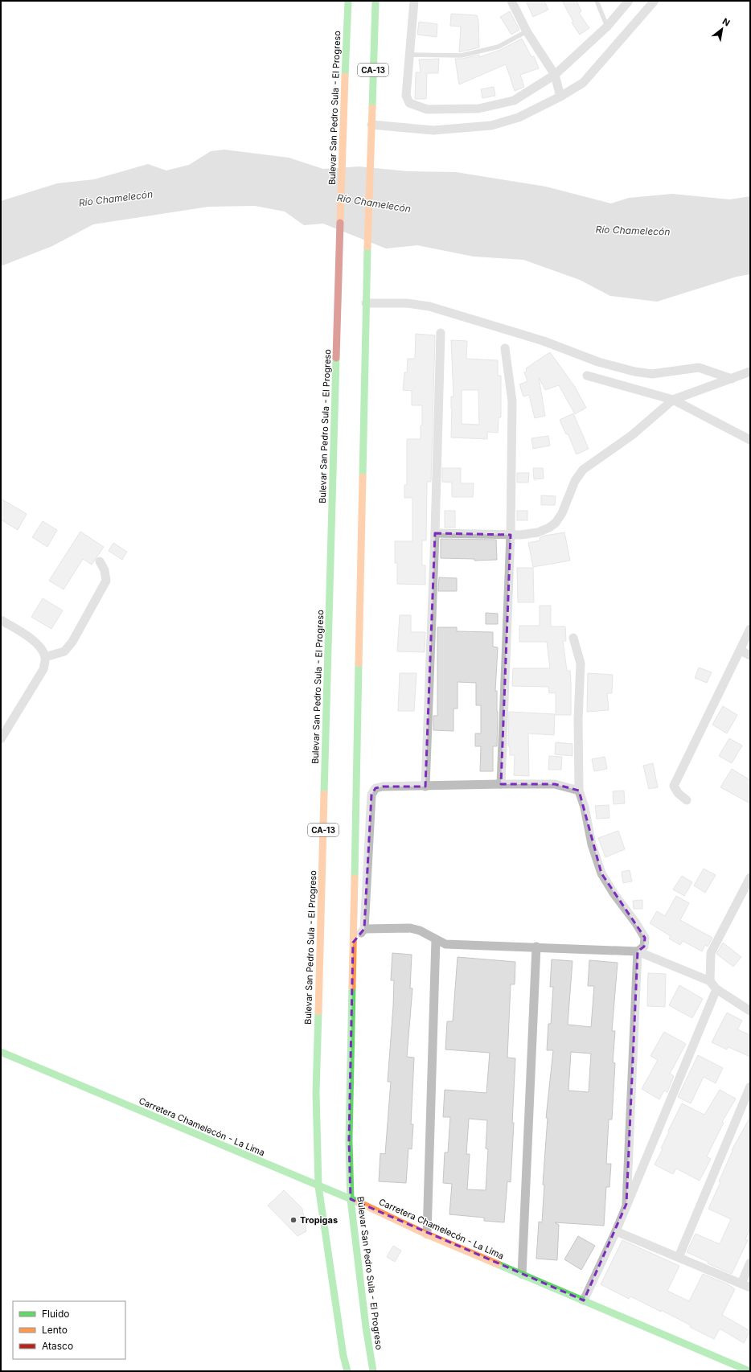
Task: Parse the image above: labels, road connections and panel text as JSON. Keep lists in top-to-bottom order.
{
  "streets": {
    "main road": ["CA-13", "Bulevar San Pedro Sula - El Progreso", "Carretera Chamelecón - La Lima"]
  },
  "crossings": [
    ["Bulevar San Pedro Sula - El Progreso", "Carretera Chamelecón - La Lima"]
  ],
  "water": ["Río Chamelecón"],
  "places": ["Tropigas"],
  "legend": ["Fluido", "Lento", "Atasco"],
  "north": "top right"
}
